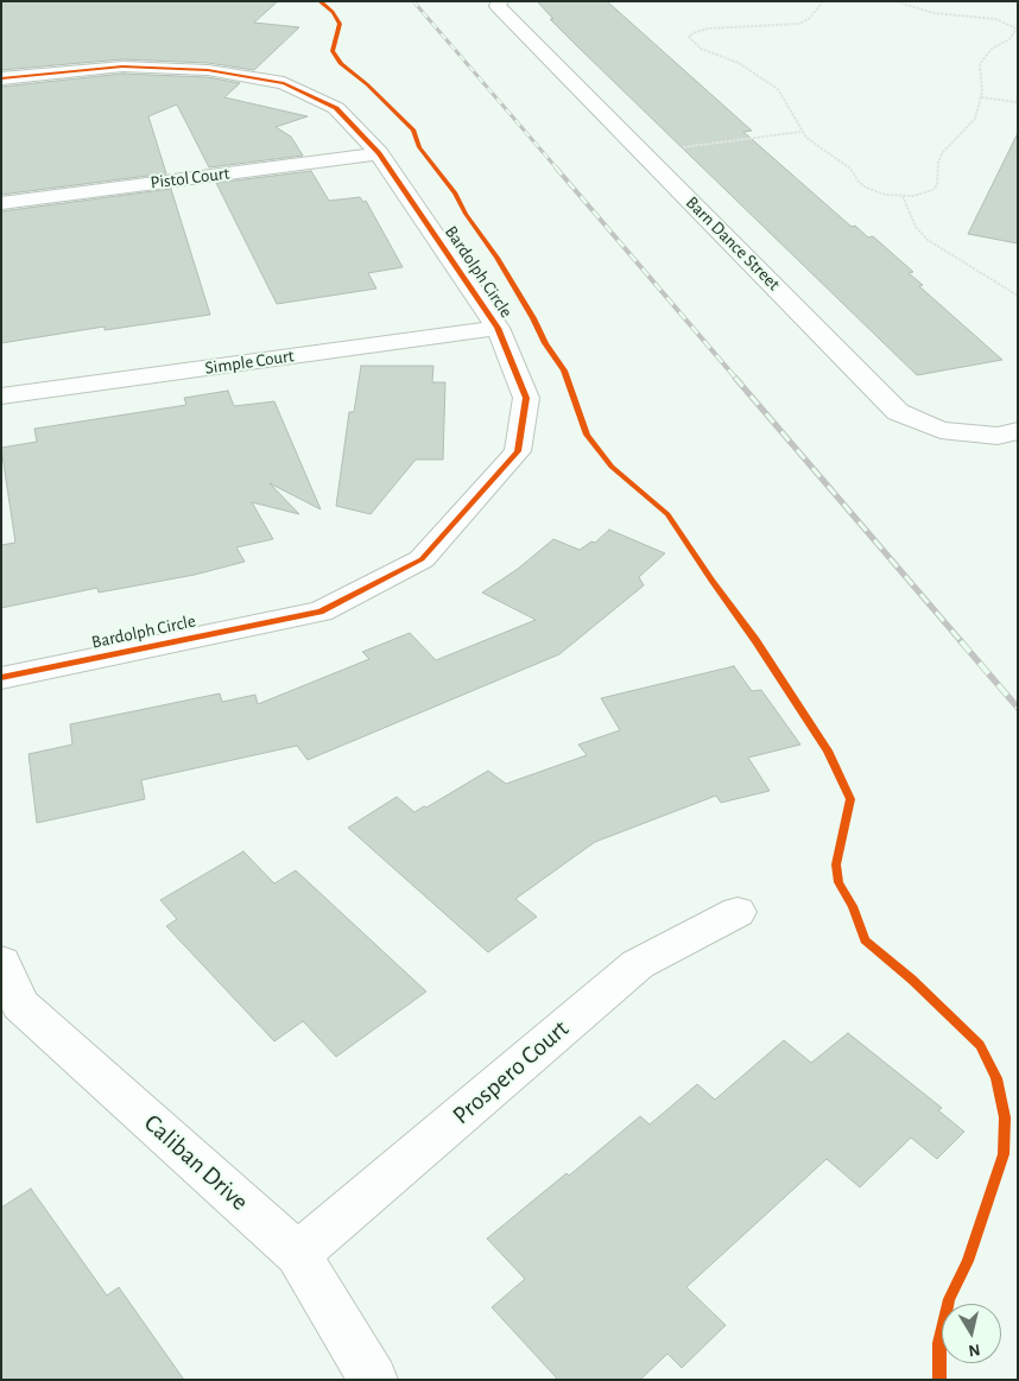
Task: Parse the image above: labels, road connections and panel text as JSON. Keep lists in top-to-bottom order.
{
  "streets": {
    "street": [
      "Pistol Court",
      "Barn Dance Street",
      "Bardolph Circle",
      "Simple Court",
      "Prospero Court",
      "Caliban Drive"
    ]
  },
  "crossings": [
    ["Pistol Court", "Bardolph Circle"],
    ["Bardolph Circle", "Simple Court"],
    ["Prospero Court", "Caliban Drive"]
  ],
  "north": "bottom"
}
